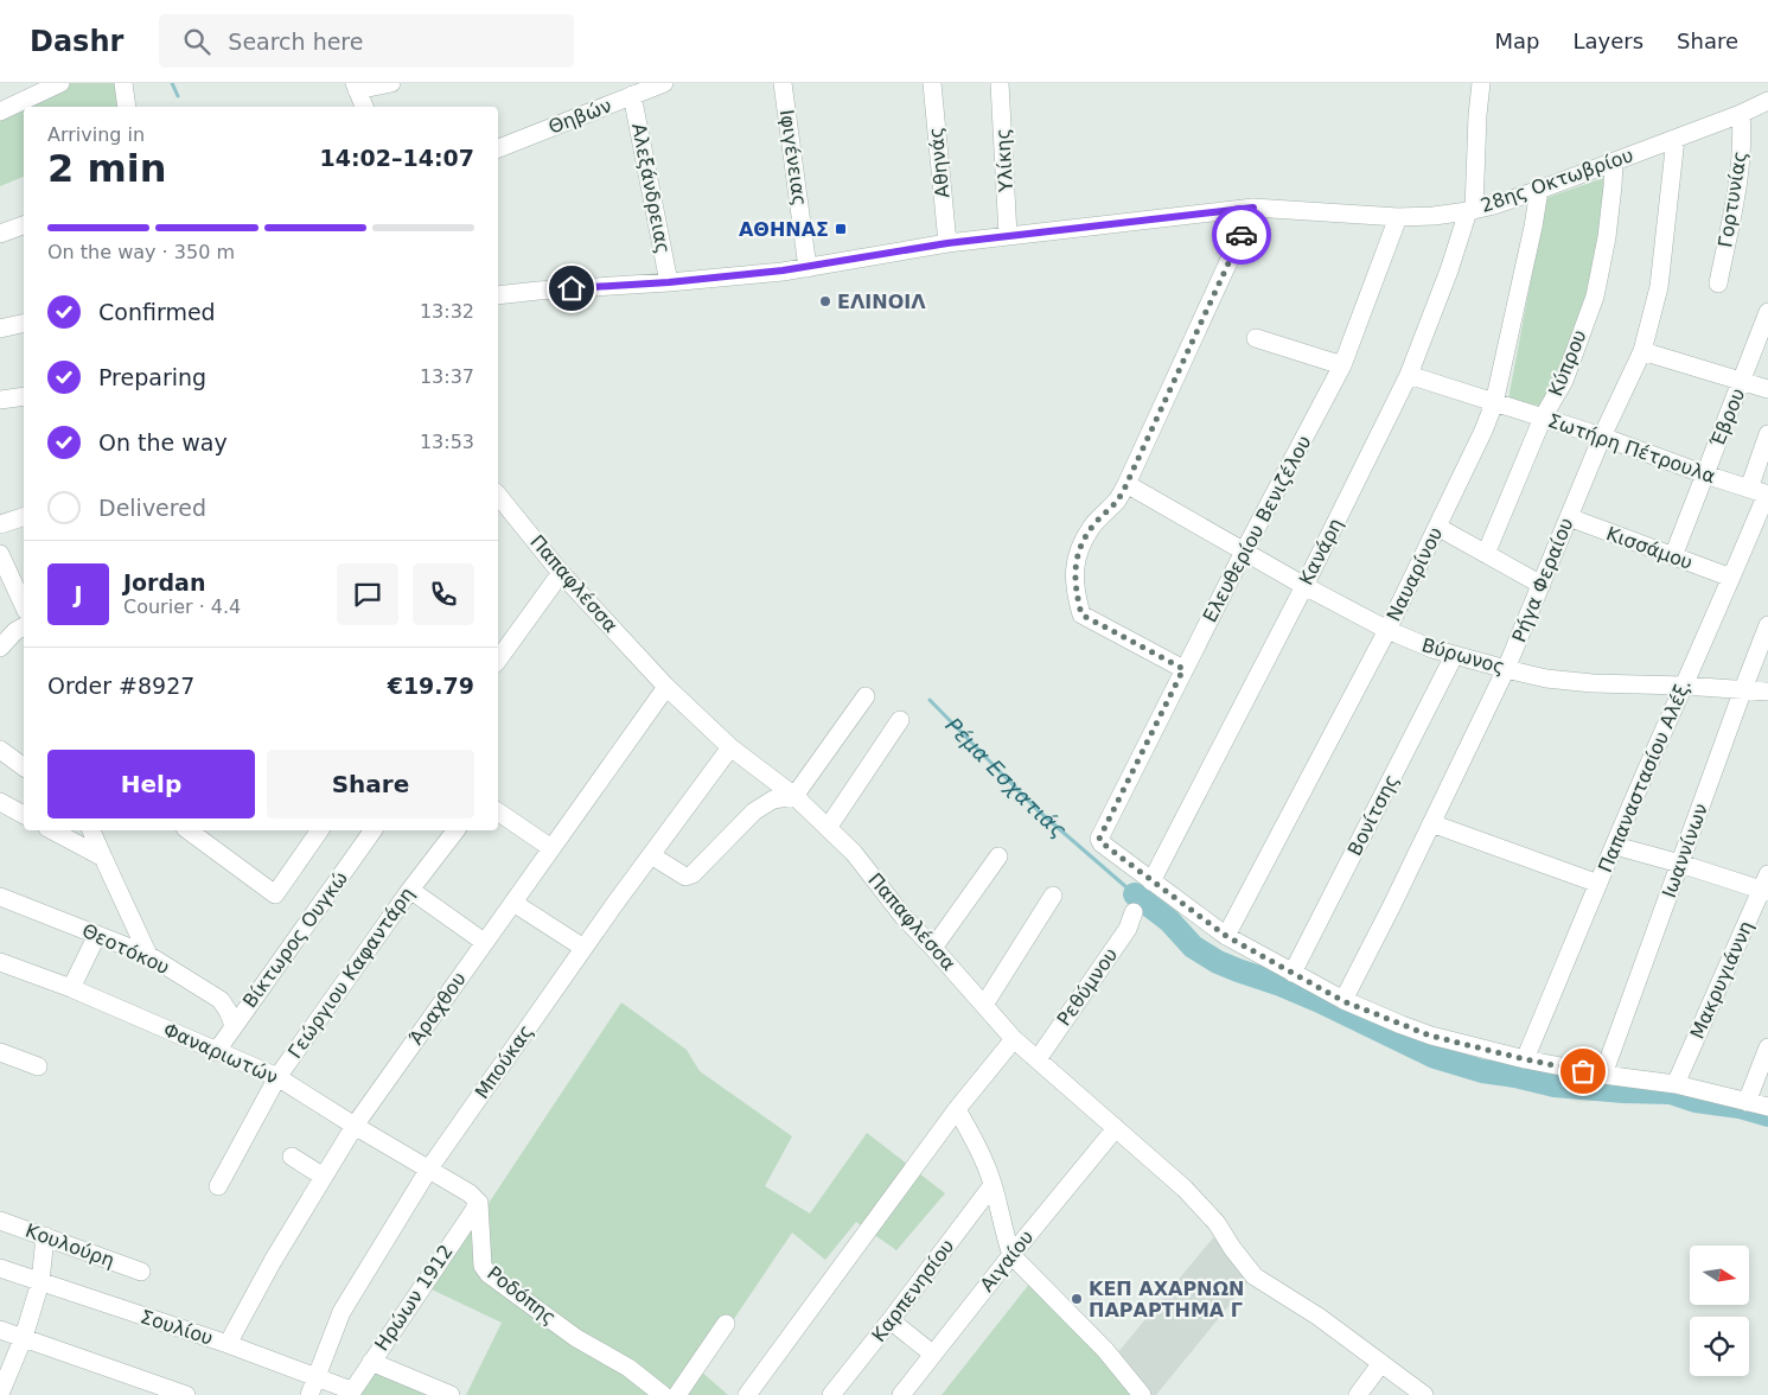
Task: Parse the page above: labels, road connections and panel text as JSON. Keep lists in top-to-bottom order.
{
  "streets": {
    "street": [
      "Θηβών",
      "Ιφιγένειας",
      "Υλίκης",
      "Αθηνάς",
      "28ης Οκτωβρίου",
      "Αλεξάνδρειας",
      "Γορτυνίας",
      "Κύπρου",
      "Έβρου",
      "Σωτήρη Πέτρουλα",
      "Ελευθερίου Βενιζέλου",
      "Κισσάμου",
      "Κανάρη",
      "Ναυαρίνου",
      "Ρήγα Φεραίου",
      "Παπαφλέσσα",
      "Βύρωνος",
      "Παπαναστασίου Αλέξ.",
      "Βονίτσης",
      "Ιωαννίνων",
      "Βίκτωρος Ουγκώ",
      "Θεοτόκου",
      "Γεώργιου Καφαντάρη",
      "Μακρυγιάννη",
      "Ρεθύμνου",
      "Άραχθου",
      "Φαναριωτών",
      "Μπούκας",
      "Κουλούρη",
      "Αιγαίου",
      "Καρπενησίου",
      "Ροδόπης",
      "Ηρώων 1912",
      "Σουλίου"
    ]
  },
  "crossings": [
    ["Θηβών", "Αλεξάνδρειας"],
    ["Ιφιγένειας", "28ης Οκτωβρίου"],
    ["Υλίκης", "28ης Οκτωβρίου"],
    ["Αθηνάς", "28ης Οκτωβρίου"],
    ["28ης Οκτωβρίου", "Αλεξάνδρειας"],
    ["28ης Οκτωβρίου", "Γορτυνίας"],
    ["28ης Οκτωβρίου", "Κύπρου"],
    ["28ης Οκτωβρίου", "Ελευθερίου Βενιζέλου"],
    ["28ης Οκτωβρίου", "Κανάρη"],
    ["28ης Οκτωβρίου", "Ναυαρίνου"],
    ["28ης Οκτωβρίου", "Ρήγα Φεραίου"],
    ["Κύπρου", "Σωτήρη Πέτρουλα"],
    ["Έβρου", "Σωτήρη Πέτρουλα"],
    ["Έβρου", "Κισσάμου"],
    ["Σωτήρη Πέτρουλα", "Κανάρη"],
    ["Σωτήρη Πέτρουλα", "Ναυαρίνου"],
    ["Σωτήρη Πέτρουλα", "Ρήγα Φεραίου"],
    ["Σωτήρη Πέτρουλα", "Παπαναστασίου Αλέξ."],
    ["Ελευθερίου Βενιζέλου", "Κανάρη"],
    ["Ελευθερίου Βενιζέλου", "Βύρωνος"],
    ["Κισσάμου", "Ρήγα Φεραίου"],
    ["Κισσάμου", "Παπαναστασίου Αλέξ."],
    ["Κανάρη", "Βύρωνος"],
    ["Ναυαρίνου", "Βύρωνος"],
    ["Ρήγα Φεραίου", "Βύρωνος"],
    ["Παπαφλέσσα", "Ρεθύμνου"],
    ["Παπαφλέσσα", "Άραχθου"],
    ["Παπαφλέσσα", "Μπούκας"],
    ["Παπαφλέσσα", "Αιγαίου"],
    ["Βύρωνος", "Παπαναστασίου Αλέξ."],
    ["Βύρωνος", "Βονίτσης"],
    ["Βύρωνος", "Ιωαννίνων"],
    ["Βίκτωρος Ουγκώ", "Θεοτόκου"],
    ["Βίκτωρος Ουγκώ", "Φαναριωτών"],
    ["Γεώργιου Καφαντάρη", "Φαναριωτών"],
    ["Άραχθου", "Φαναριωτών"],
    ["Άραχθου", "Σουλίου"],
    ["Φαναριωτών", "Μπούκας"],
    ["Μπούκας", "Σουλίου"],
    ["Ροδόπης", "Ηρώων 1912"],
    ["Ηρώων 1912", "Σουλίου"]
  ],
  "water": ["Ρέμα Εσχατιάς"],
  "places": {
    "transit": ["ΑΘΗΝΑΣ"],
    "other": ["ΕΛΙΝΟΙΛ", "ΚΕΠ ΑΧΑΡΝΩΝ ΠΑΡΑΡΤΗΜΑ Γ"]
  },
  "north": "right",
  "page": {
    "header": "Dashr",
    "search": "Search here",
    "nav": ["Map", "Layers", "Share"],
    "heading": ["2 min", "Arriving in", "14:02–14:07"],
    "panel": [
      "Jordan",
      "Courier · 4.4",
      "Order #8927",
      "€19.79"
    ],
    "bar": "On the way · 350 m",
    "list": [
      ["Confirmed", "13:32"],
      ["Preparing", "13:37"],
      ["On the way", "13:53"],
      "Delivered"
    ],
    "round": "J",
    "buttons": ["Help", "Share"]
  }
}
